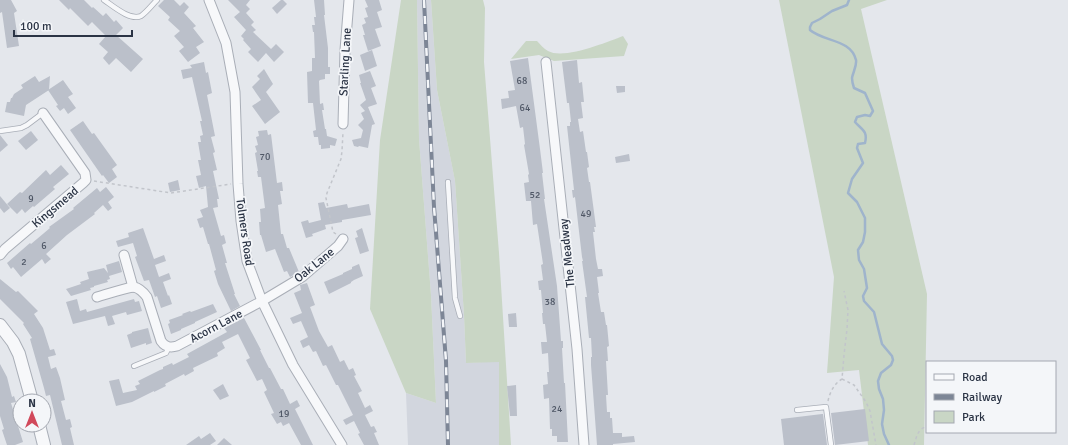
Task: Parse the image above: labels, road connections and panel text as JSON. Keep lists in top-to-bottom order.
{
  "streets": {
    "street": [
      "Starling Lane",
      "Kingsmead",
      "Tolmers Road",
      "The Meadway",
      "Oak Lane",
      "Acorn Lane"
    ]
  },
  "crossings": [
    ["Tolmers Road", "Oak Lane"],
    ["Tolmers Road", "Acorn Lane"],
    ["Oak Lane", "Acorn Lane"]
  ],
  "house_numbers": [
    "68",
    "64",
    "70",
    "52",
    "9",
    "49",
    "6",
    "2",
    "38",
    "24",
    "19"
  ],
  "legend": ["Road", "Railway", "Park"],
  "scale_bar": "100 m",
  "north": "top"
}
